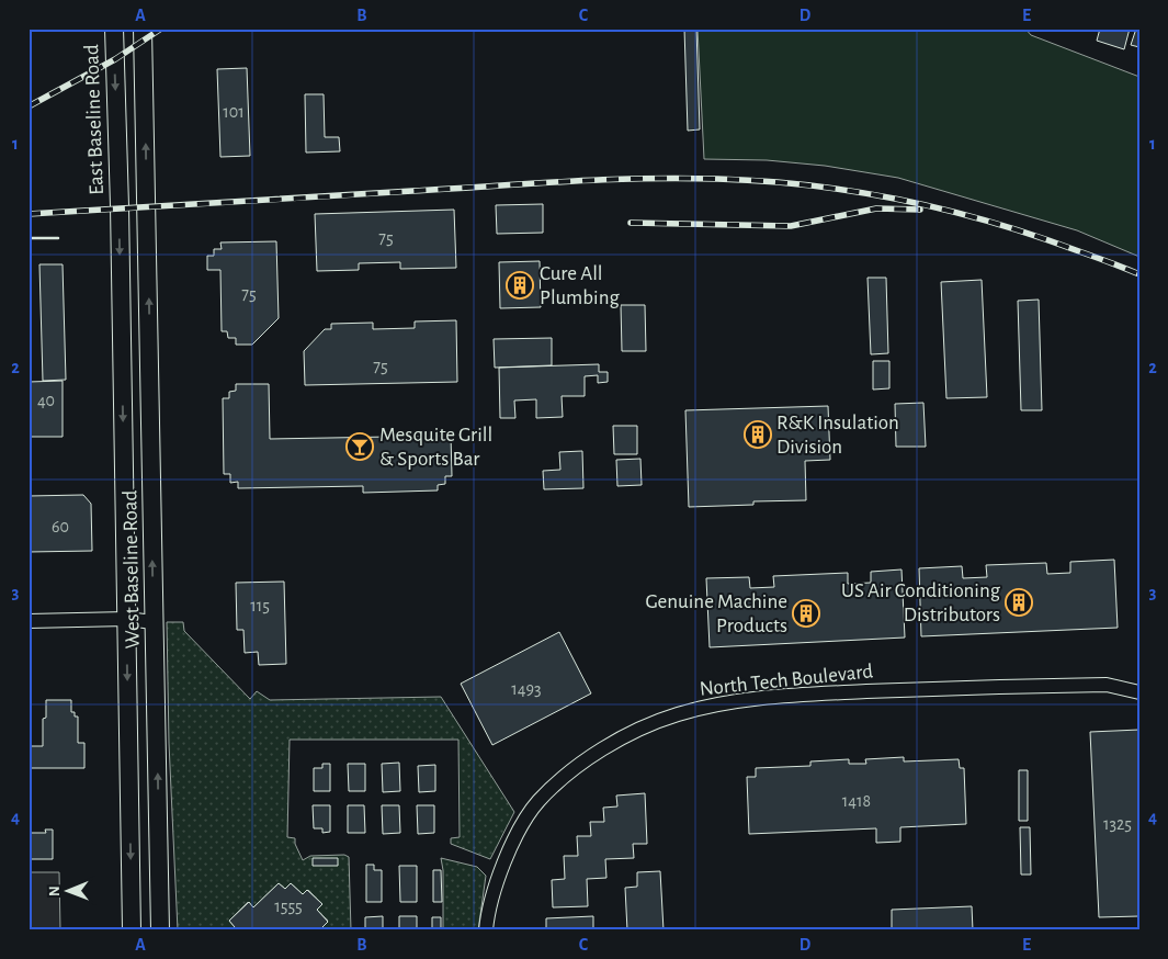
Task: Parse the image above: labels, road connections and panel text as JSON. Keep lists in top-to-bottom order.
{
  "streets": {
    "main road": ["East Baseline Road", "West Baseline Road"],
    "street": ["North Tech Boulevard"]
  },
  "crossings": [
    ["East Baseline Road", "West Baseline Road"]
  ],
  "one_way": ["East Baseline Road"],
  "places": {
    "building": [
      "Cure All Plumbing",
      "R&K Insulation Division",
      "US Air Conditioning Distributors",
      "Genuine Machine Products"
    ],
    "bar": ["Mesquite Grill & Sports Bar"]
  },
  "house_numbers": [
    "101",
    "75",
    "75",
    "75",
    "40",
    "60",
    "115",
    "1493",
    "1418",
    "1325",
    "1555"
  ],
  "north": "left",
  "grid": {
    "columns": [
      "A",
      "B",
      "C",
      "D",
      "E"
    ],
    "rows": [
      "1",
      "2",
      "3",
      "4"
    ]
  }
}
